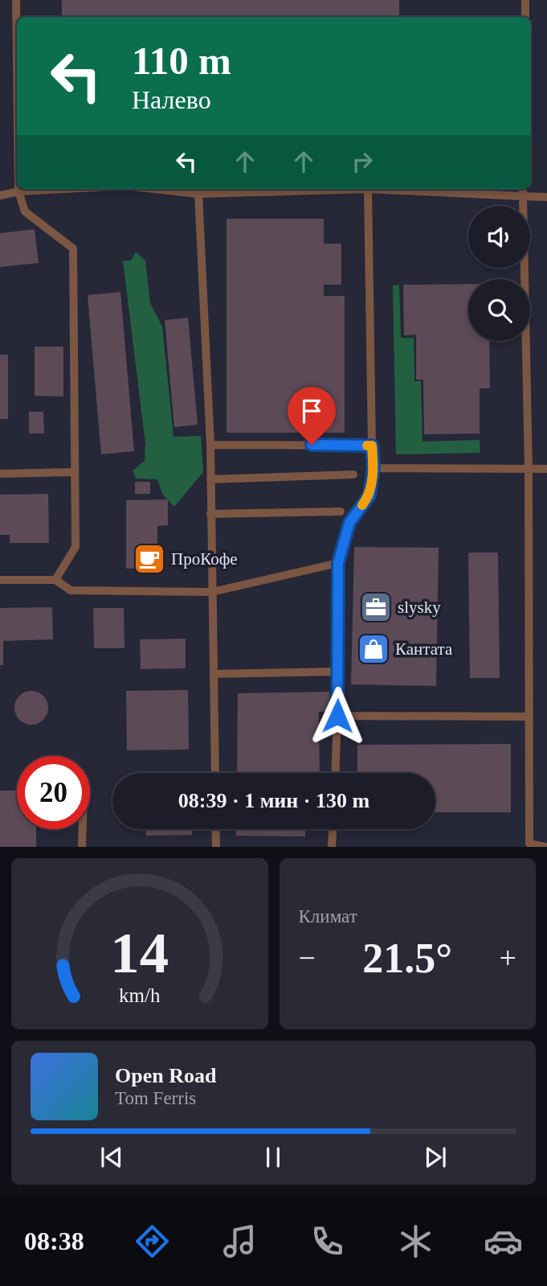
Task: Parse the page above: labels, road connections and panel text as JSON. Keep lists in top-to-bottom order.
{
  "places": {
    "cafe": ["ПроКофе"],
    "office": ["slysky"],
    "shop": ["Кантата"]
  },
  "page": {
    "turn": ["110 m", "Налево"],
    "limit": "20",
    "trip": "08:39 · 1 мин · 130 m",
    "tile": "Климат",
    "heat": ["−", "21.5°", "+"],
    "song": ["Open Road", "Tom Ferris"],
    "tabs": "08:38",
    "gauge": ["14", "km/h"]
  }
}
